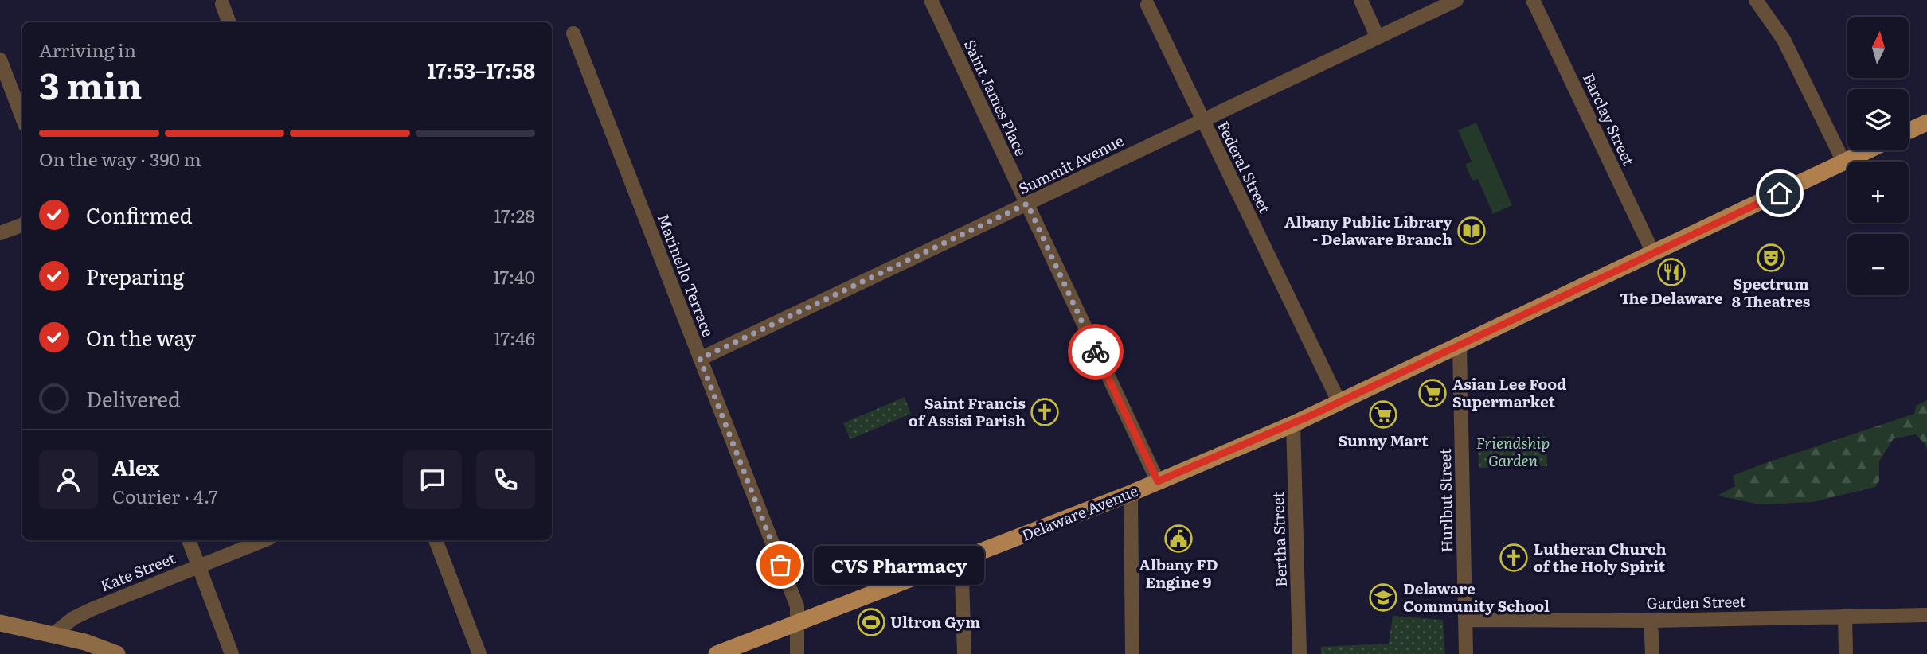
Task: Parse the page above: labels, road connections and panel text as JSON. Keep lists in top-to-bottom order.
{
  "streets": {
    "main road": ["Delaware Avenue"],
    "street": [
      "Saint James Place",
      "Barclay Street",
      "Summit Avenue",
      "Federal Street",
      "Marinello Terrace",
      "Hurlbut Street",
      "Bertha Street",
      "Kate Street",
      "Garden Street"
    ]
  },
  "crossings": [
    ["Saint James Place", "Summit Avenue"],
    ["Saint James Place", "Delaware Avenue"],
    ["Barclay Street", "Delaware Avenue"],
    ["Summit Avenue", "Federal Street"],
    ["Summit Avenue", "Marinello Terrace"],
    ["Federal Street", "Delaware Avenue"],
    ["Marinello Terrace", "Delaware Avenue"],
    ["Hurlbut Street", "Delaware Avenue"],
    ["Hurlbut Street", "Garden Street"],
    ["Delaware Avenue", "Bertha Street"]
  ],
  "parks": ["Friendship Garden"],
  "places": {
    "library": ["Albany Public Library - Delaware Branch"],
    "theatre": ["Spectrum 8 Theatres"],
    "restaurant": ["The Delaware"],
    "supermarket": ["Asian Lee Food Supermarket", "Sunny Mart"],
    "church": ["Saint Francis of Assisi Parish", "Lutheran Church of the Holy Spirit"],
    "public building": ["Albany FD Engine 9"],
    "other": ["CVS Pharmacy"],
    "school or university": ["Delaware Community School"],
    "sports": ["Ultron Gym"]
  },
  "north": "top",
  "page": {
    "map_buttons": ["+", "−"],
    "heading": ["3 min", "Arriving in", "17:53–17:58"],
    "panel": ["Alex", "Courier · 4.7"],
    "bar": "On the way · 390 m",
    "list": [
      ["Confirmed", "17:28"],
      ["Preparing", "17:40"],
      ["On the way", "17:46"],
      "Delivered"
    ],
    "bubble": "CVS Pharmacy"
  }
}
